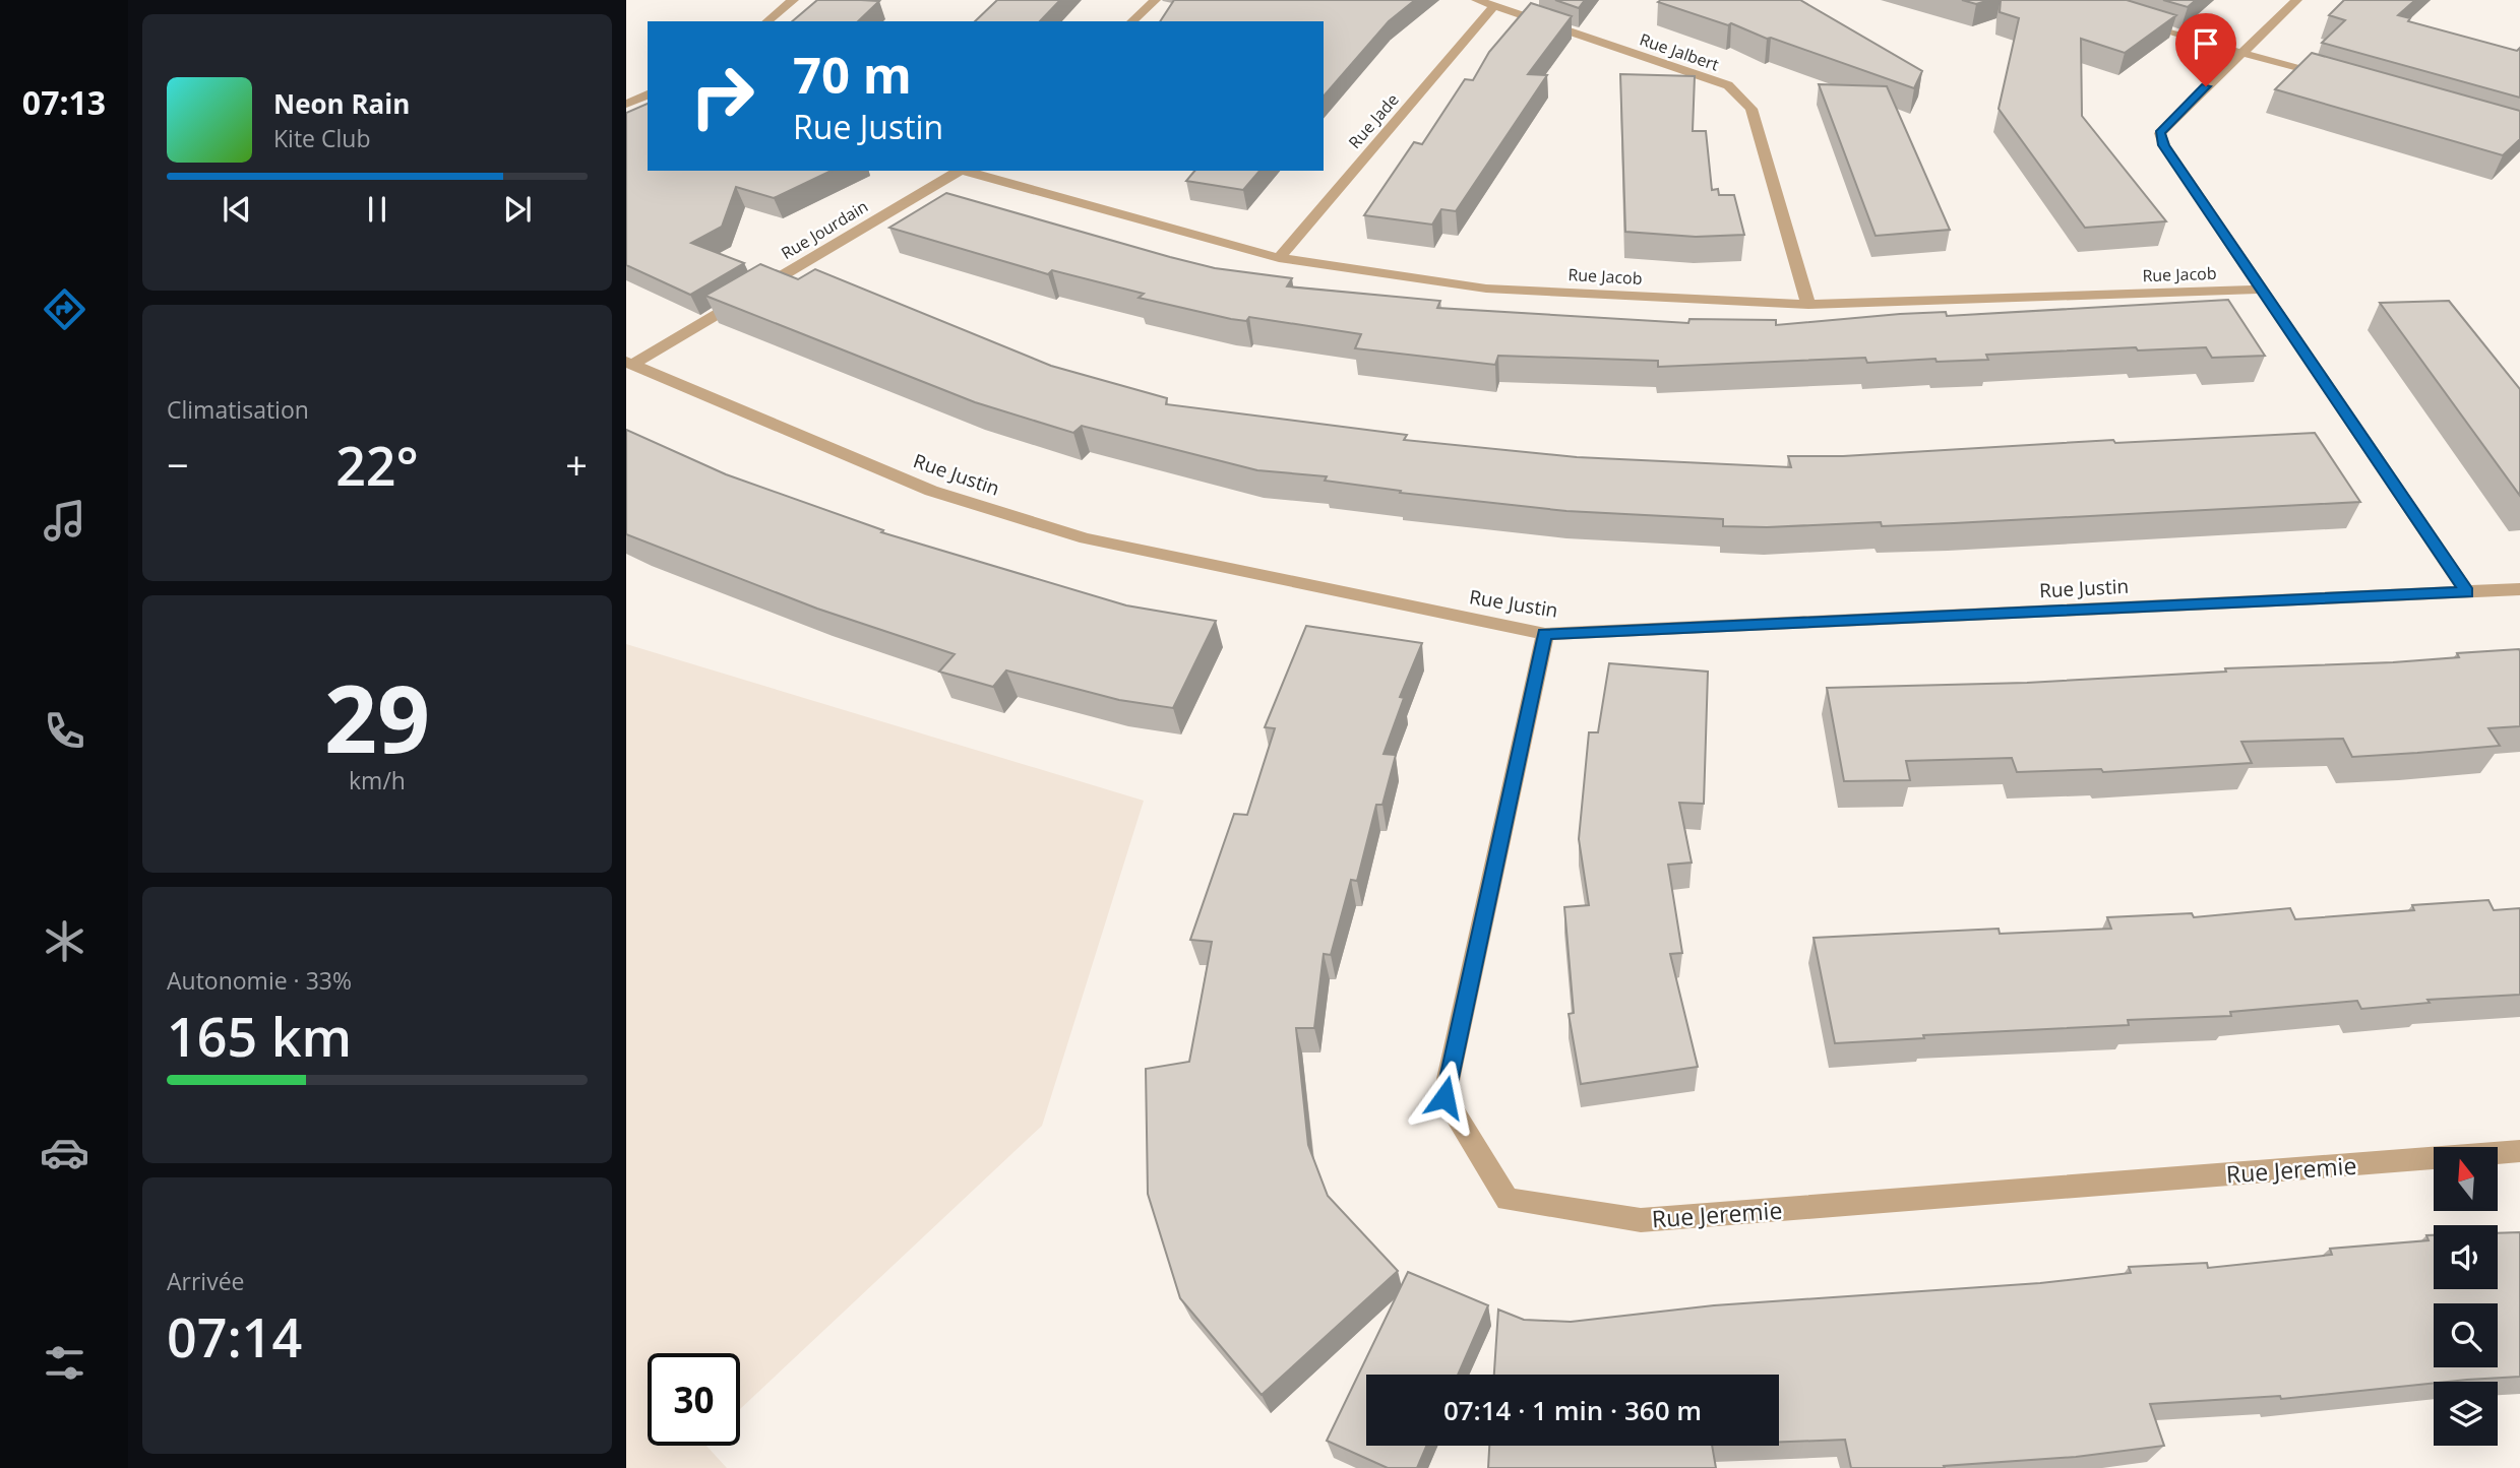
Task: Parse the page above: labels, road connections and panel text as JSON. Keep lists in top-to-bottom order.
{
  "streets": {
    "street": [
      "Rue Jalbert",
      "Rue Jade",
      "Rue Jourdain",
      "Rue Jacob",
      "Rue Justin",
      "Rue Jeremie"
    ]
  },
  "crossings": [
    ["Rue Jalbert", "Rue Jade"],
    ["Rue Jalbert", "Rue Jacob"],
    ["Rue Jade", "Rue Jacob"],
    ["Rue Jourdain", "Rue Justin"],
    ["Rue Justin", "Rue Jeremie"]
  ],
  "north": "top",
  "page": {
    "tabs": "07:13",
    "turn": ["70 m", "Rue Justin"],
    "song": ["Neon Rain", "Kite Club"],
    "tile": [
      "Climatisation",
      ["29", "km/h"],
      ["Autonomie · 33%", "165 km"],
      ["Arrivée", "07:14"]
    ],
    "heat": ["−", "22°", "+"],
    "limit": "30",
    "trip": "07:14 · 1 min · 360 m"
  }
}
